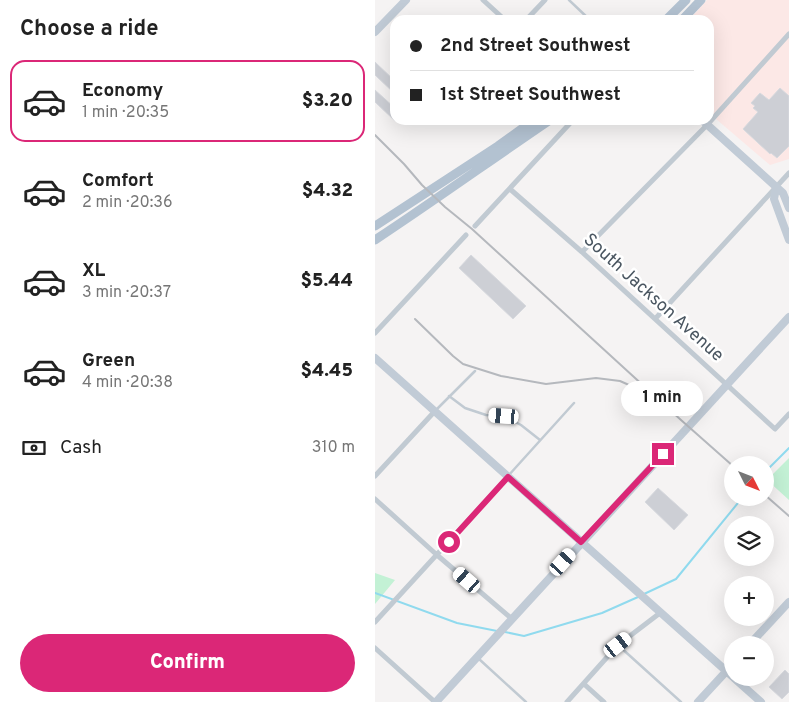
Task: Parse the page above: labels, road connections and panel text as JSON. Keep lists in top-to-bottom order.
{
  "streets": {
    "street": ["South Jackson Avenue"]
  },
  "north": "bottom right",
  "page": {
    "heading": "Choose a ride",
    "banner": ["2nd Street Southwest", "1st Street Southwest"],
    "list": [
      {
        "name": "Economy",
        "note": "1 min · 20:35",
        "value": "$3.20"
      },
      {
        "name": "Comfort",
        "note": "2 min · 20:36",
        "value": "$4.32"
      },
      {
        "name": "XL",
        "note": "3 min · 20:37",
        "value": "$5.44"
      },
      {
        "name": "Green",
        "note": "4 min · 20:38",
        "value": "$4.45"
      }
    ],
    "bubble": "1 min",
    "pay": ["Cash", "310 m"],
    "map_buttons": ["+", "−"],
    "buttons": "Confirm"
  }
}
